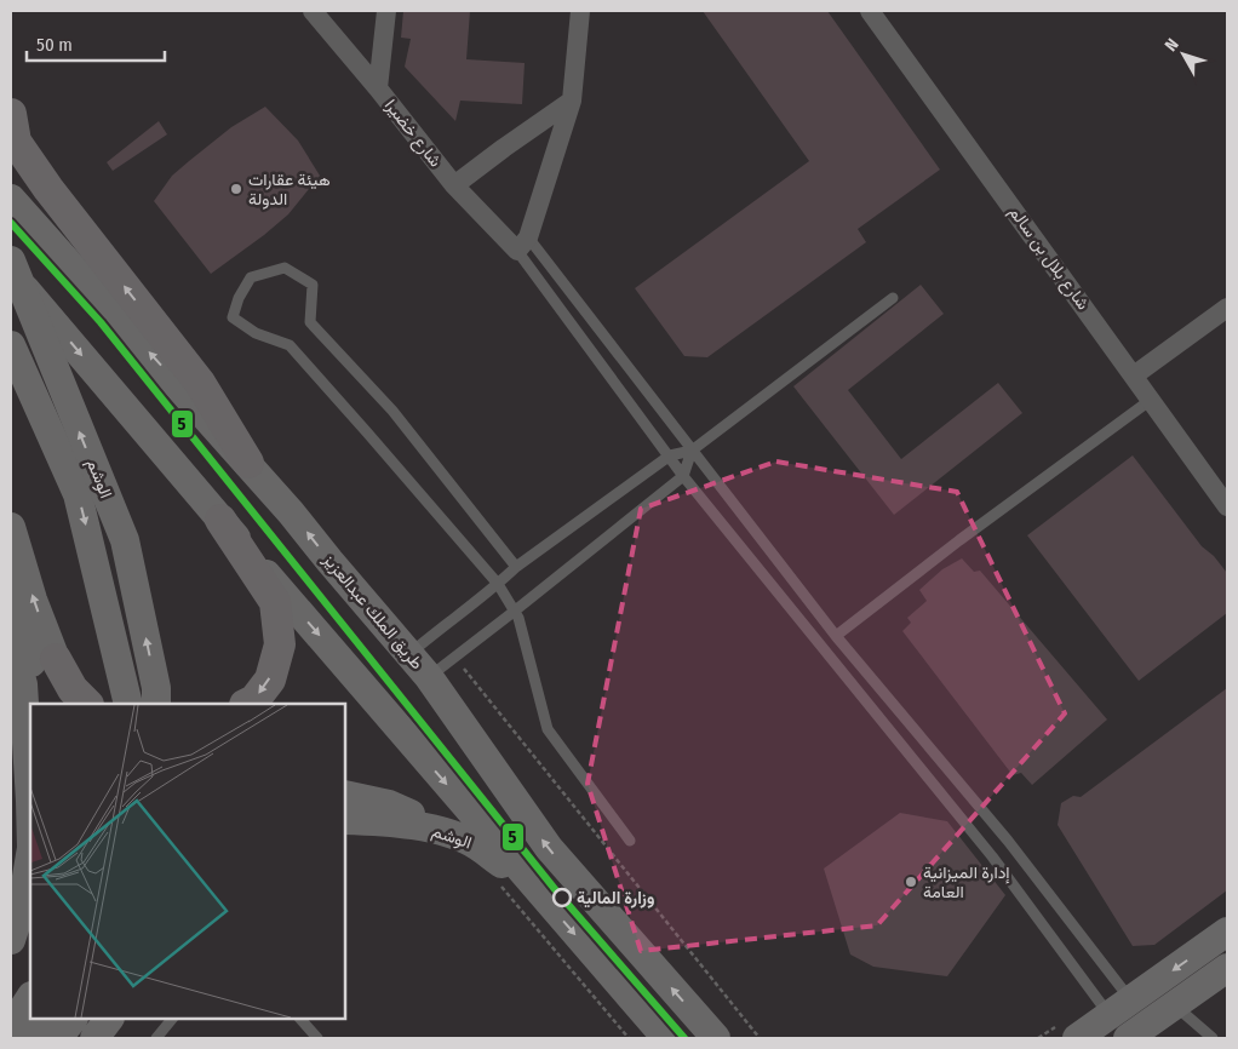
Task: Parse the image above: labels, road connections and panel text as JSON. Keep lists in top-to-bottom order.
{
  "streets": {
    "main road": ["الوشم", "طريق الملك عبدالعزيز"],
    "street": ["شارع خضيرا", "شارع بلال بن سالم"]
  },
  "places": ["هيئة عقارات الدولة", "إدارة الميزانية العامة", "وزارة المالية"],
  "lines": ["transit line 5"],
  "scale_bar": "50 m",
  "north": "top left"
}
